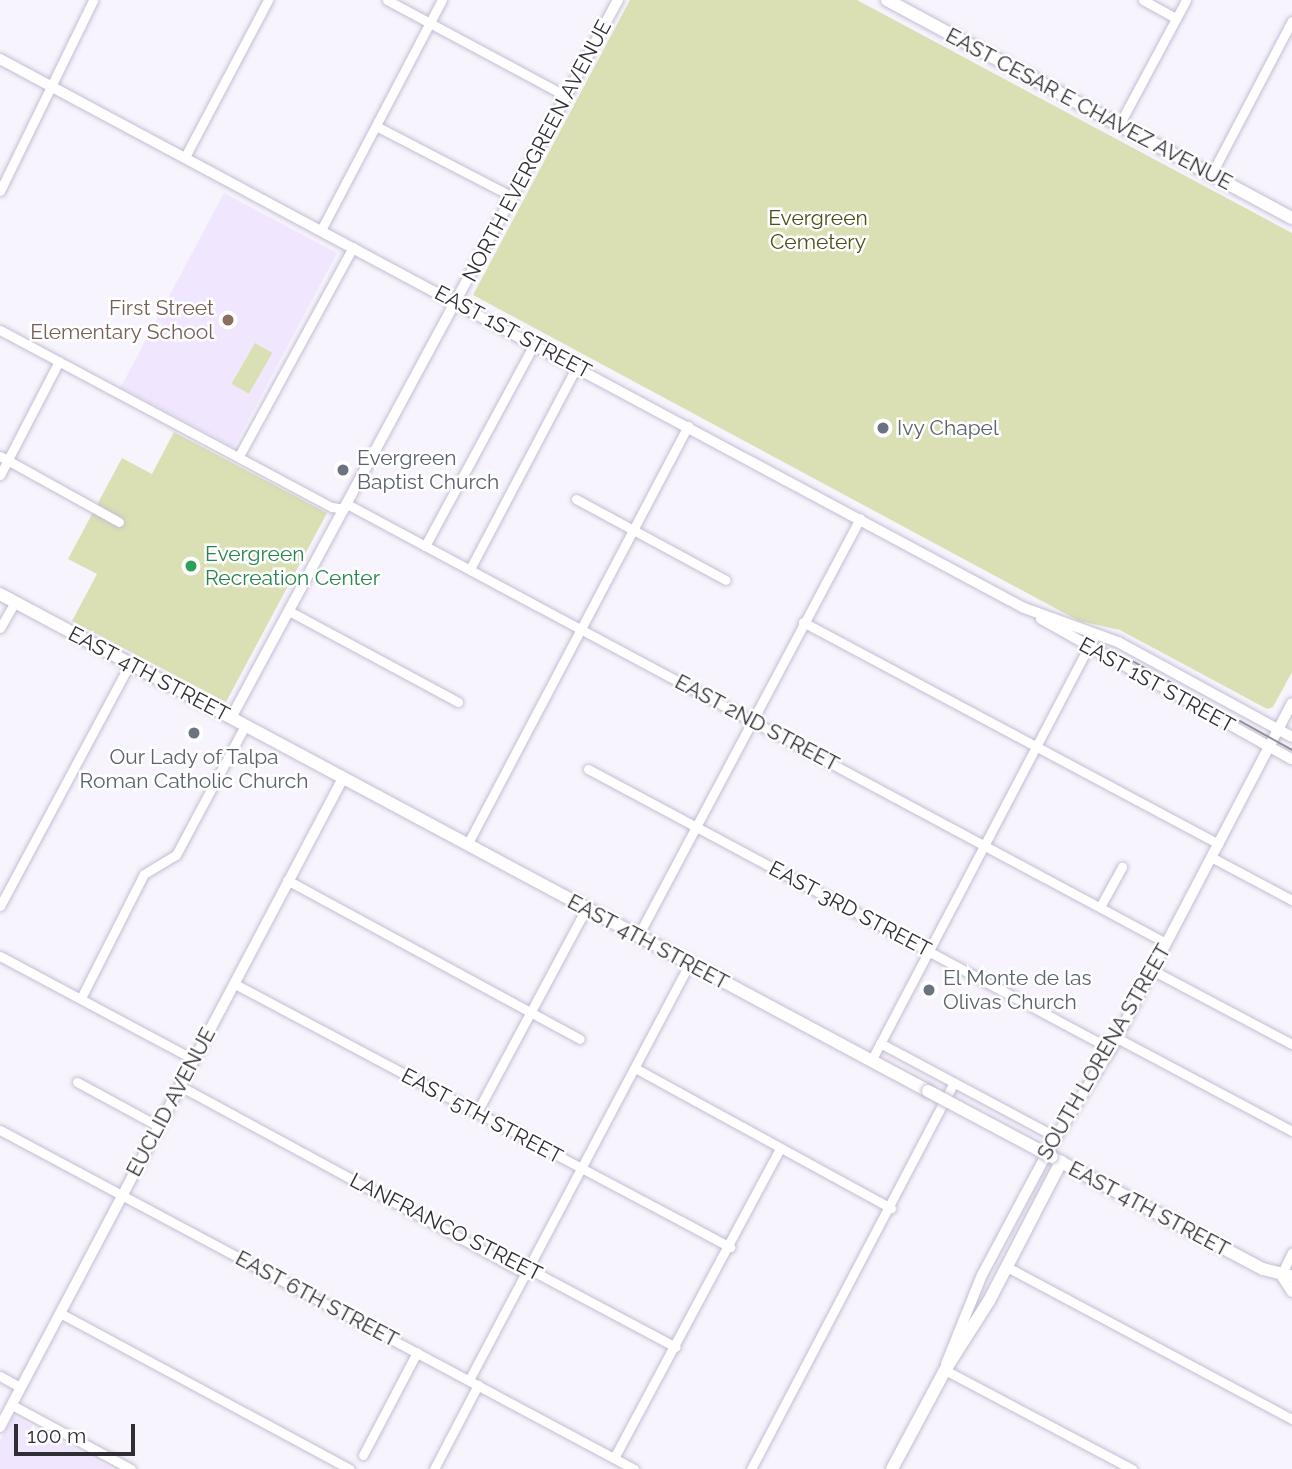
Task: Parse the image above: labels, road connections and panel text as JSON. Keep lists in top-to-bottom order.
{
  "streets": {
    "main road": ["EAST CESAR E CHAVEZ AVENUE", "EAST 4TH STREET", "SOUTH LORENA STREET"],
    "street": [
      "NORTH EVERGREEN AVENUE",
      "EAST 1ST STREET",
      "EAST 2ND STREET",
      "EAST 3RD STREET",
      "EUCLID AVENUE",
      "EAST 5TH STREET",
      "LANFRANCO STREET",
      "EAST 6TH STREET"
    ]
  },
  "crossings": [
    ["NORTH EVERGREEN AVENUE", "EAST 1ST STREET"],
    ["NORTH EVERGREEN AVENUE", "EAST 4TH STREET"],
    ["NORTH EVERGREEN AVENUE", "EAST 2ND STREET"],
    ["EAST 1ST STREET", "SOUTH LORENA STREET"],
    ["EAST 4TH STREET", "SOUTH LORENA STREET"],
    ["EAST 4TH STREET", "EUCLID AVENUE"],
    ["EAST 2ND STREET", "SOUTH LORENA STREET"],
    ["EAST 3RD STREET", "SOUTH LORENA STREET"],
    ["EUCLID AVENUE", "EAST 5TH STREET"],
    ["EUCLID AVENUE", "LANFRANCO STREET"],
    ["EUCLID AVENUE", "EAST 6TH STREET"]
  ],
  "parks": ["Evergreen Cemetery"],
  "places": [
    "First Street Elementary School",
    "Ivy Chapel",
    "Evergreen Baptist Church",
    "Evergreen Recreation Center",
    "Our Lady of Talpa Roman Catholic Church",
    "El Monte de las Olivas Church"
  ],
  "scale_bar": "100 m"
}
